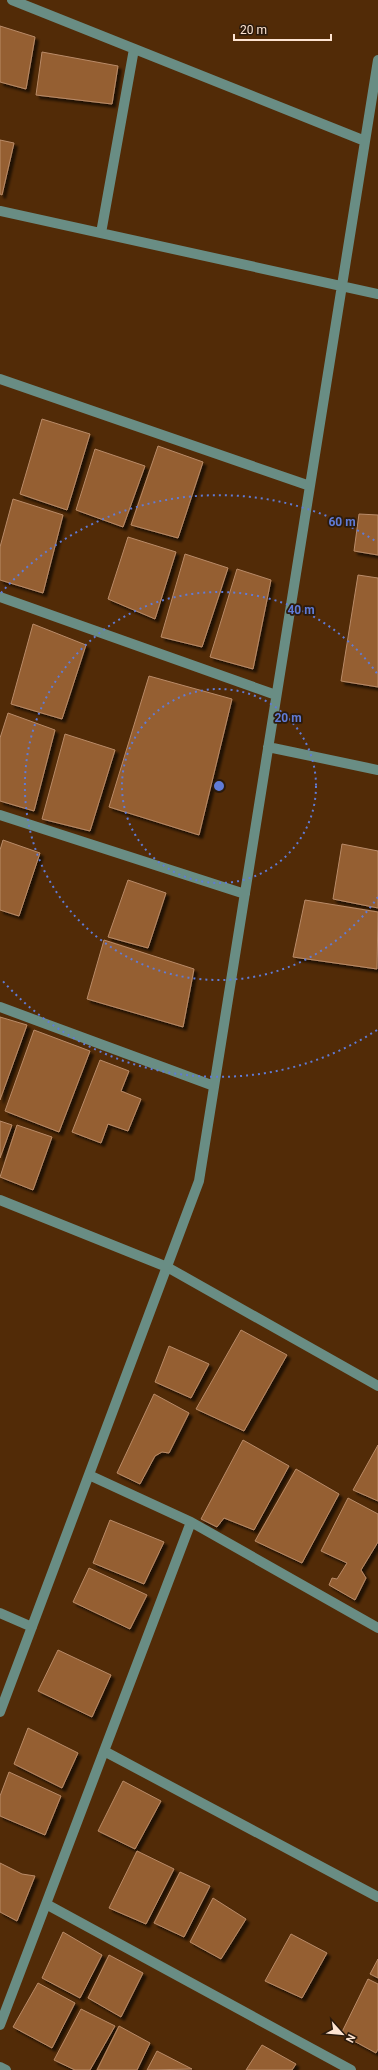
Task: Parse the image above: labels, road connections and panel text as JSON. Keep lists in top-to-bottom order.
{
  "scale_bar": "20 m",
  "north": "bottom right",
  "rings": ["60 m", "40 m", "20 m"]
}
